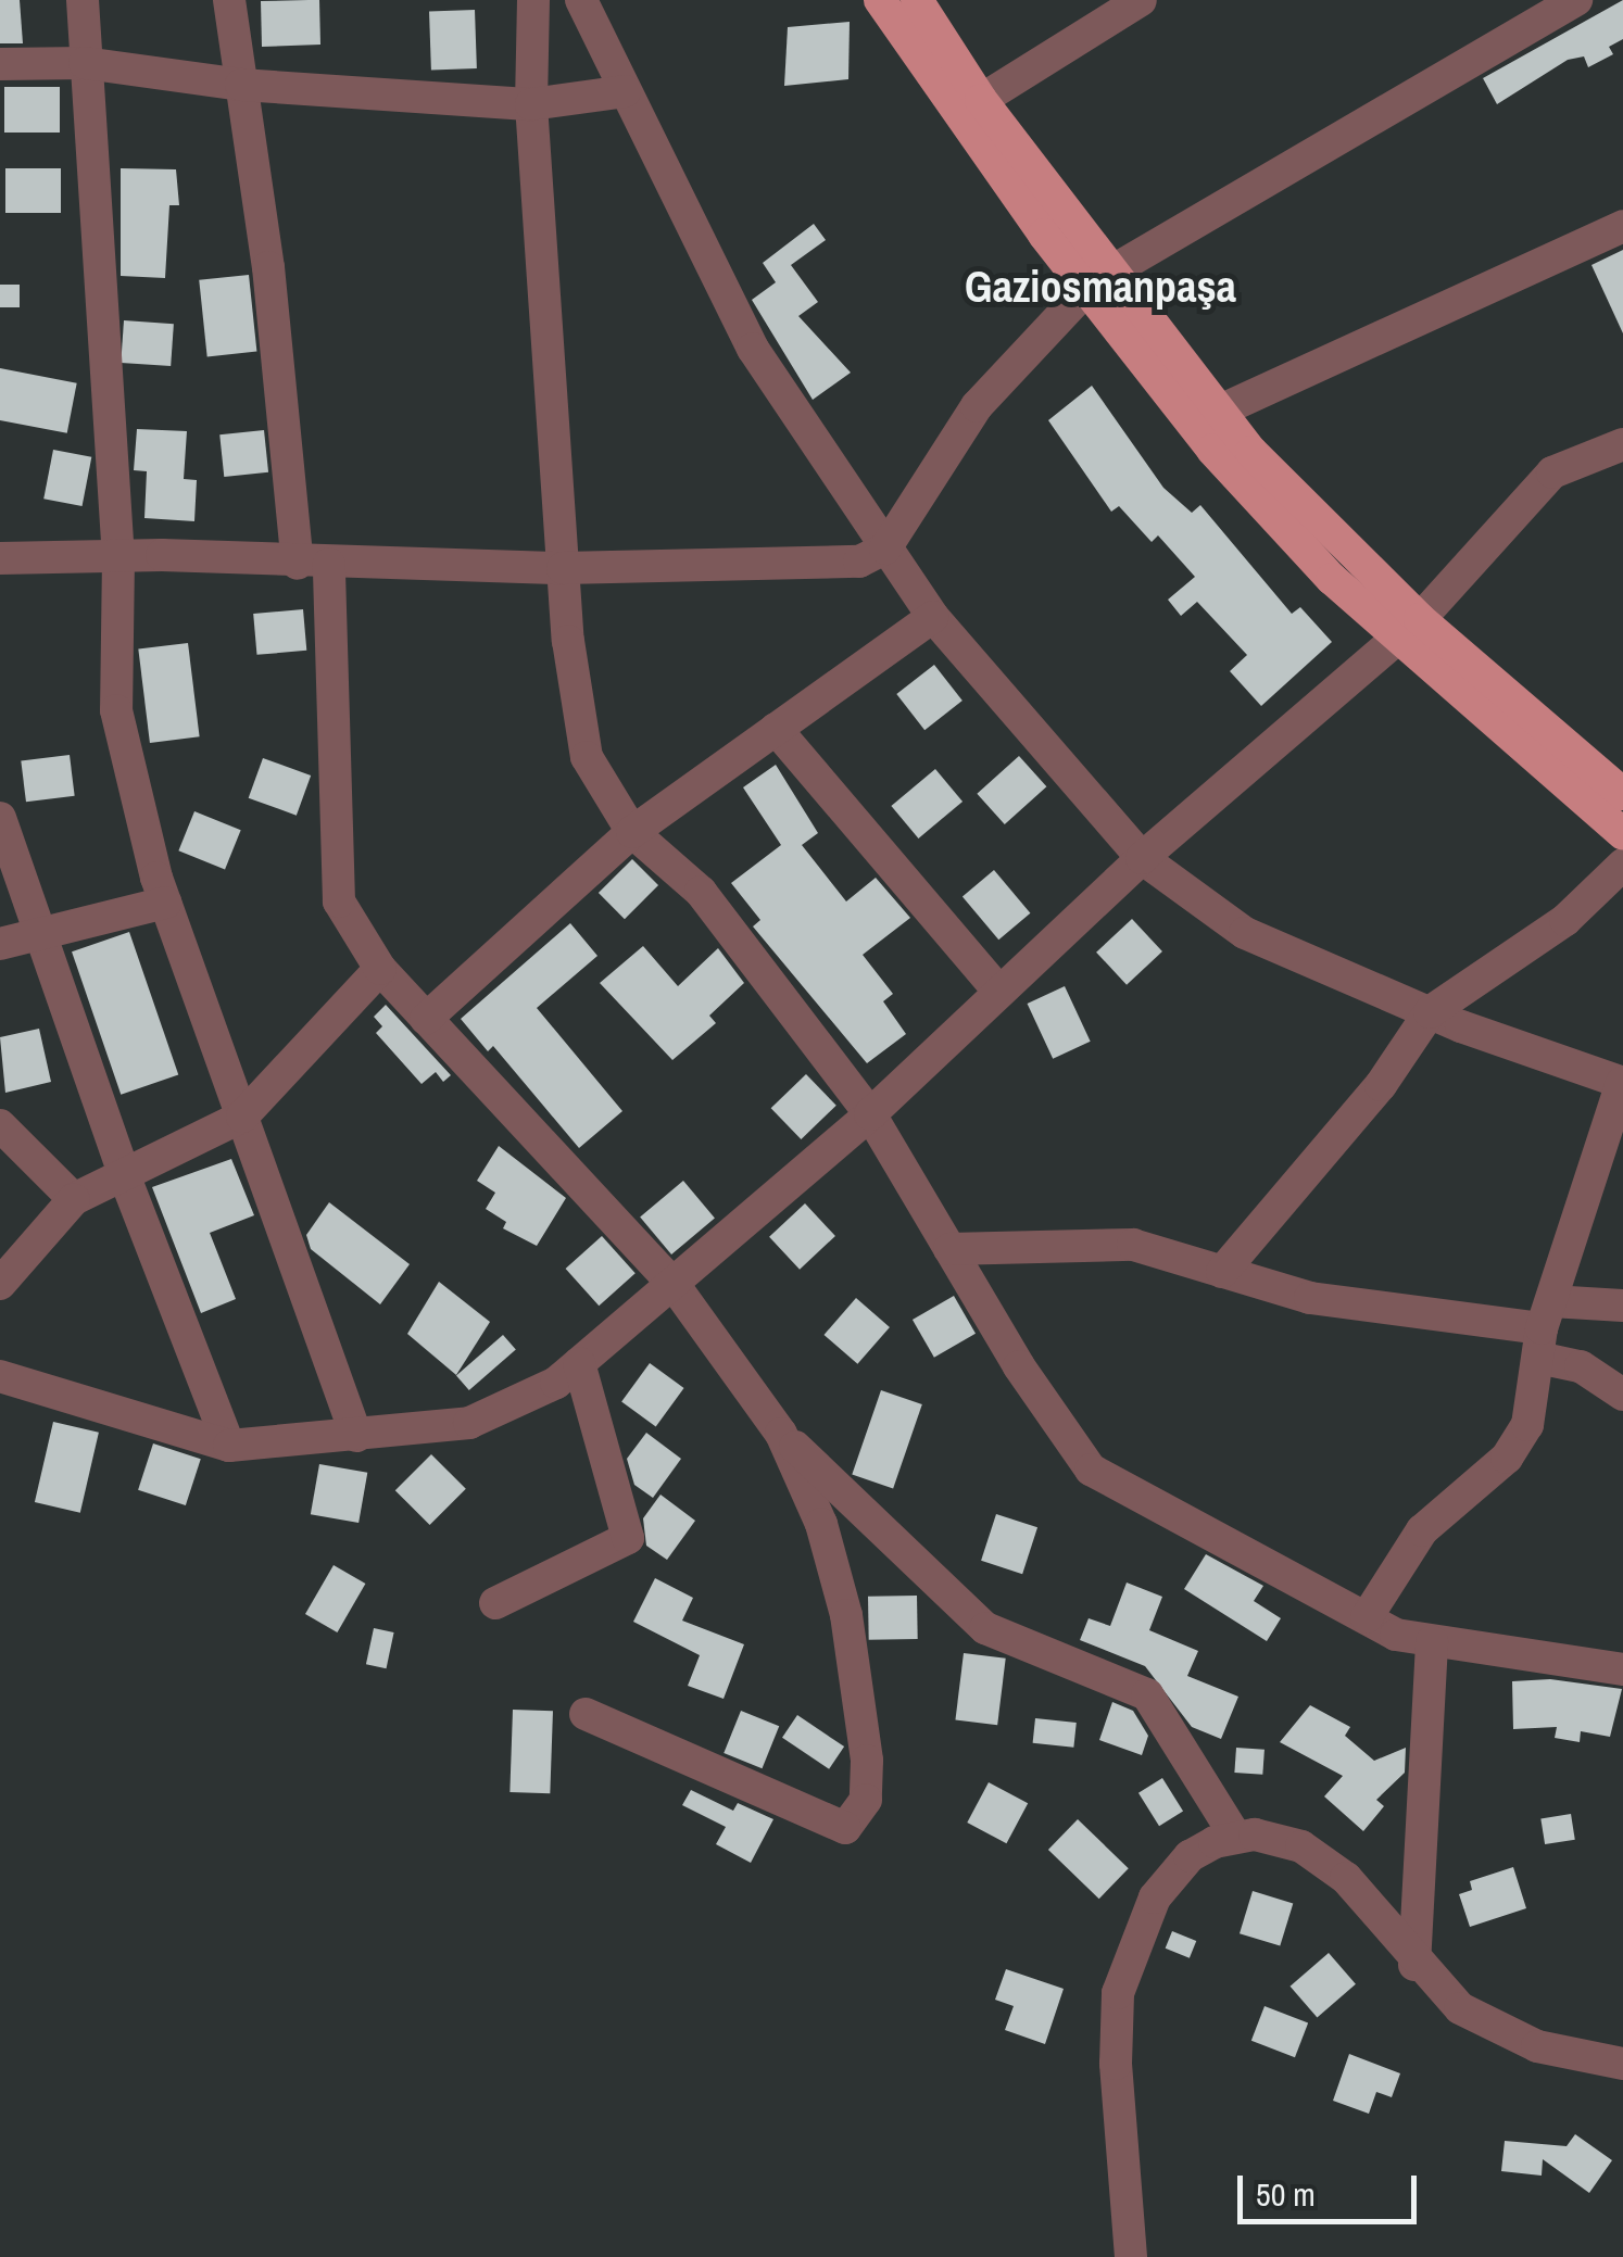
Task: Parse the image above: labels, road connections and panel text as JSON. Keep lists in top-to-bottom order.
{
  "districts": ["Gaziosmanpaşa"],
  "scale_bar": "50 m"
}
